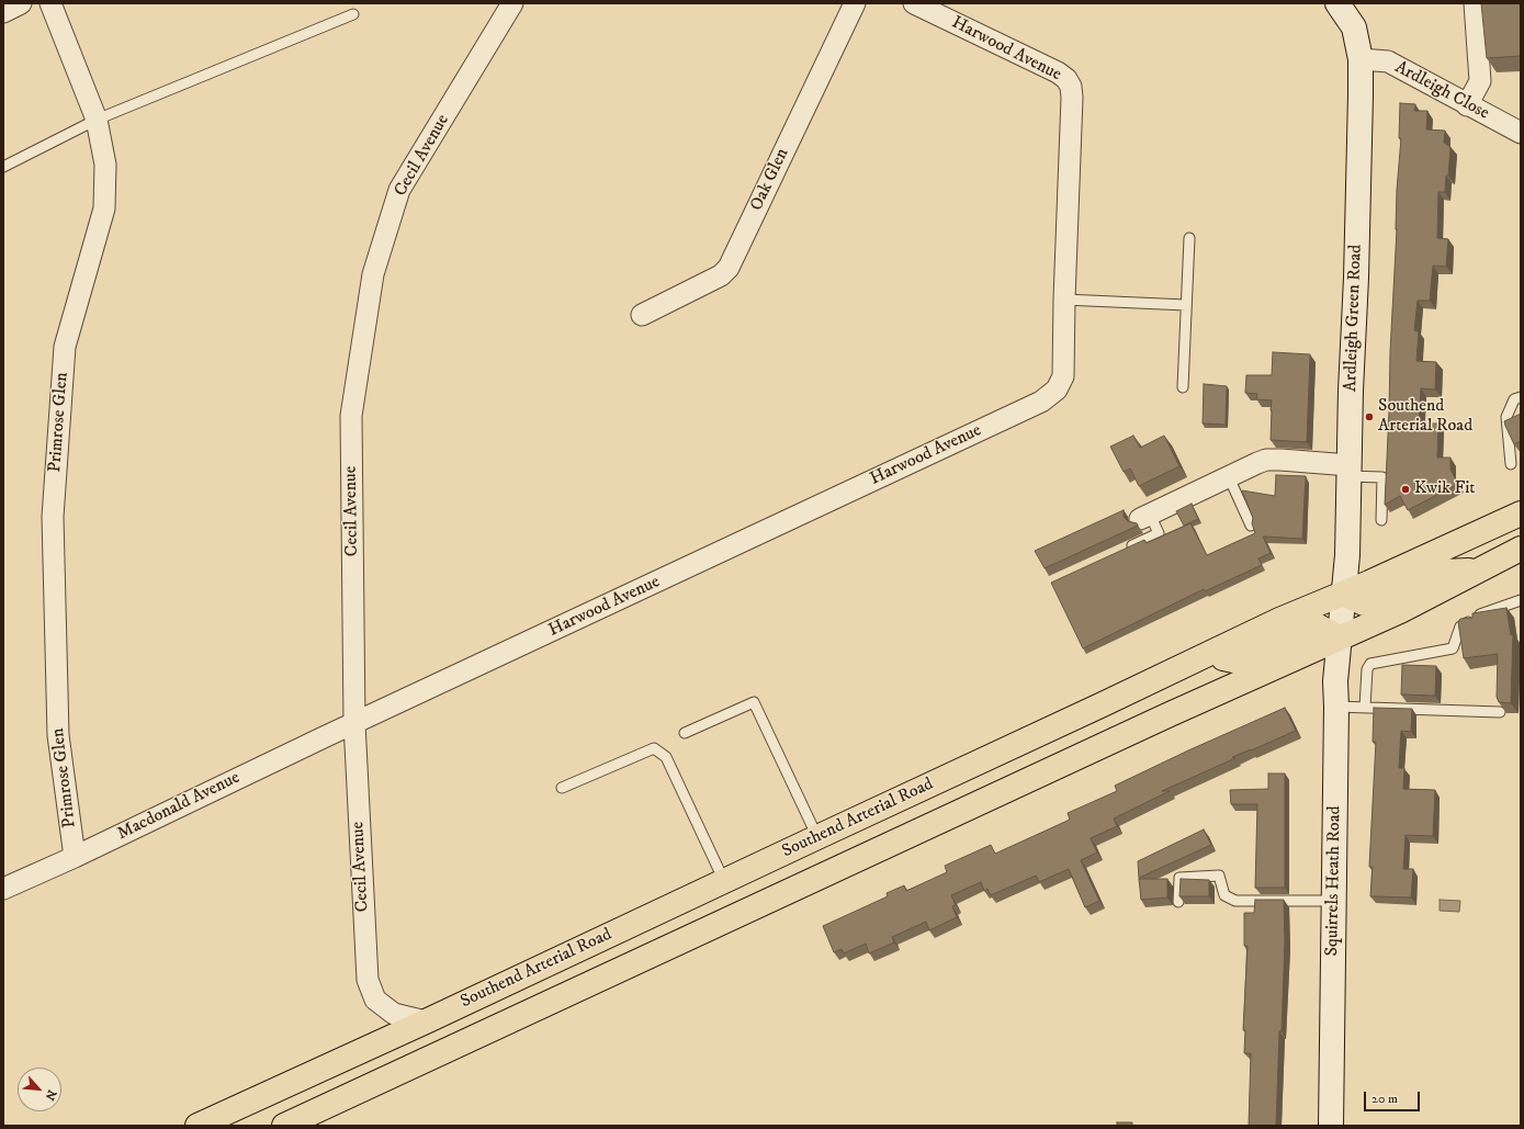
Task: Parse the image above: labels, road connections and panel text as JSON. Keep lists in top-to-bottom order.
{
  "streets": {
    "highway": ["Southend Arterial Road"],
    "street": [
      "Harwood Avenue",
      "Ardleigh Close",
      "Cecil Avenue",
      "Oak Glen",
      "Ardleigh Green Road",
      "Primrose Glen",
      "Macdonald Avenue",
      "Squirrels Heath Road"
    ]
  },
  "crossings": [
    ["Harwood Avenue", "Cecil Avenue"],
    ["Harwood Avenue", "Macdonald Avenue"],
    ["Ardleigh Close", "Ardleigh Green Road"],
    ["Cecil Avenue", "Macdonald Avenue"],
    ["Cecil Avenue", "Southend Arterial Road"],
    ["Ardleigh Green Road", "Southend Arterial Road"],
    ["Ardleigh Green Road", "Squirrels Heath Road"],
    ["Primrose Glen", "Macdonald Avenue"],
    ["Southend Arterial Road", "Squirrels Heath Road"]
  ],
  "places": ["Southend Arterial Road", "Kwik Fit"],
  "scale_bar": "20 m",
  "north": "bottom right"
}
